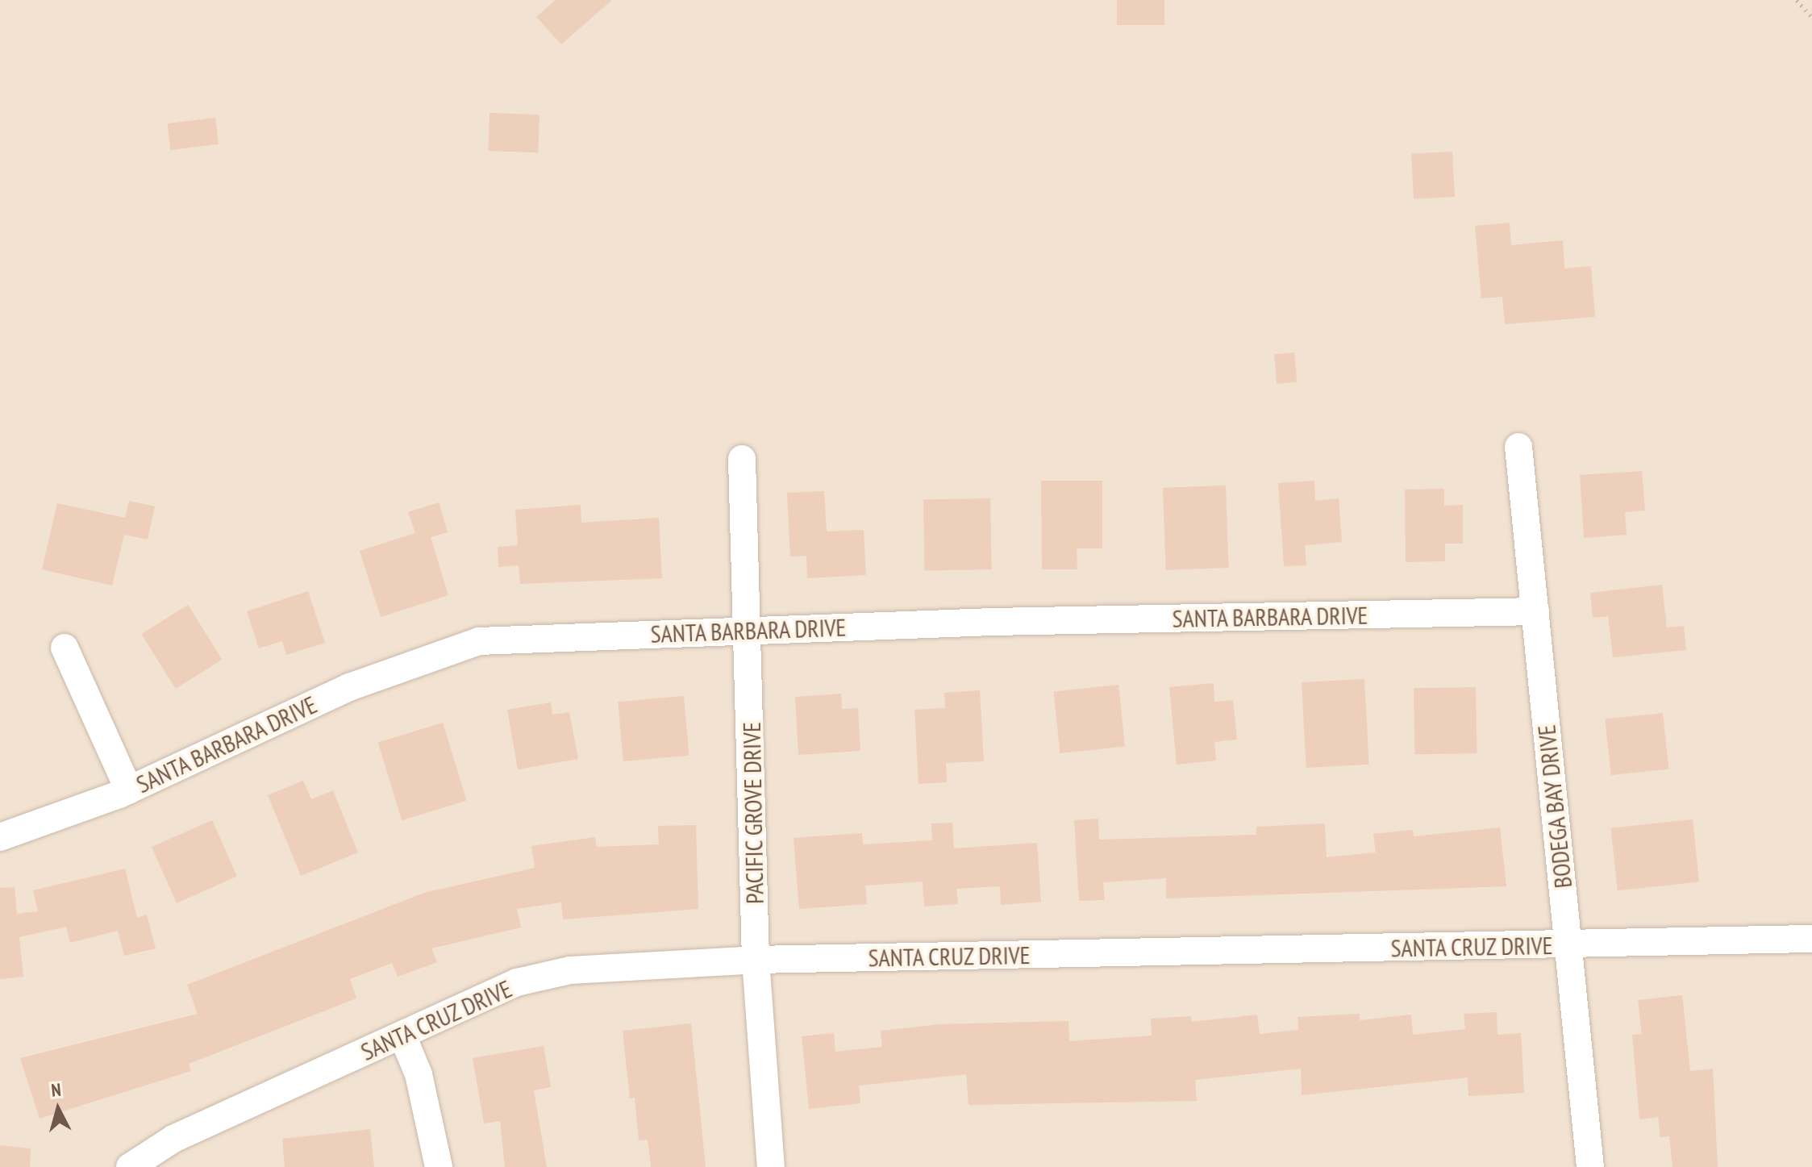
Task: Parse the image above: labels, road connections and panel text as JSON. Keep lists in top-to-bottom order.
{
  "streets": {
    "street": [
      "SANTA BARBARA DRIVE",
      "BODEGA BAY DRIVE",
      "PACIFIC GROVE DRIVE",
      "SANTA CRUZ DRIVE"
    ]
  },
  "crossings": [
    ["SANTA BARBARA DRIVE", "BODEGA BAY DRIVE"],
    ["SANTA BARBARA DRIVE", "PACIFIC GROVE DRIVE"],
    ["BODEGA BAY DRIVE", "SANTA CRUZ DRIVE"],
    ["PACIFIC GROVE DRIVE", "SANTA CRUZ DRIVE"]
  ],
  "north": "top"
}
